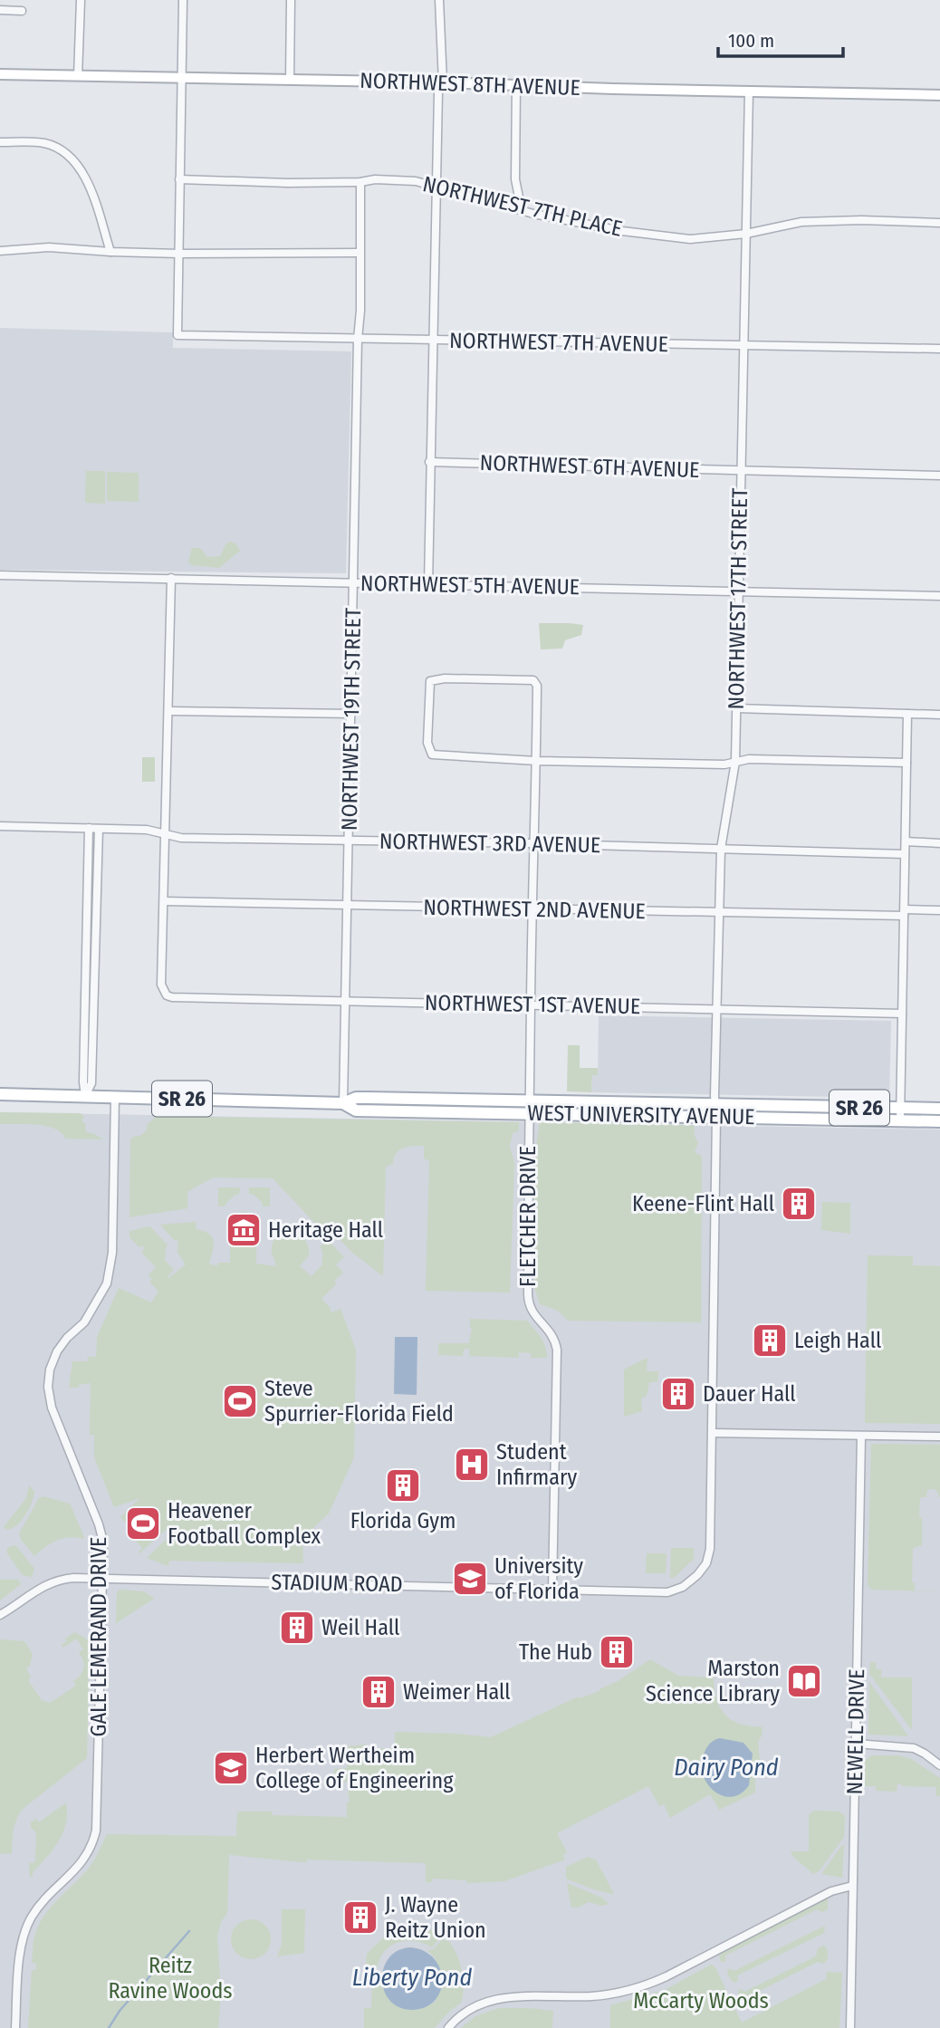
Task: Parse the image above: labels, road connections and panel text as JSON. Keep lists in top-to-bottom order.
{
  "streets": {
    "main road": ["SR 26", "WEST UNIVERSITY AVENUE"],
    "street": [
      "NORTHWEST 8TH AVENUE",
      "NORTHWEST 7TH PLACE",
      "NORTHWEST 7TH AVENUE",
      "NORTHWEST 6TH AVENUE",
      "NORTHWEST 5TH AVENUE",
      "NORTHWEST 17TH STREET",
      "NORTHWEST 19TH STREET",
      "NORTHWEST 3RD AVENUE",
      "NORTHWEST 2ND AVENUE",
      "NORTHWEST 1ST AVENUE",
      "FLETCHER DRIVE",
      "STADIUM ROAD",
      "GALE LEMERAND DRIVE",
      "NEWELL DRIVE"
    ]
  },
  "crossings": [
    ["NORTHWEST 8TH AVENUE", "NORTHWEST 17TH STREET"],
    ["NORTHWEST 7TH PLACE", "NORTHWEST 17TH STREET"],
    ["NORTHWEST 7TH PLACE", "NORTHWEST 19TH STREET"],
    ["NORTHWEST 7TH AVENUE", "NORTHWEST 17TH STREET"],
    ["NORTHWEST 7TH AVENUE", "NORTHWEST 19TH STREET"],
    ["NORTHWEST 6TH AVENUE", "NORTHWEST 17TH STREET"],
    ["NORTHWEST 5TH AVENUE", "NORTHWEST 17TH STREET"],
    ["NORTHWEST 5TH AVENUE", "NORTHWEST 19TH STREET"],
    ["NORTHWEST 17TH STREET", "NORTHWEST 3RD AVENUE"],
    ["NORTHWEST 17TH STREET", "NORTHWEST 2ND AVENUE"],
    ["NORTHWEST 17TH STREET", "NORTHWEST 1ST AVENUE"],
    ["NORTHWEST 17TH STREET", "WEST UNIVERSITY AVENUE"],
    ["NORTHWEST 17TH STREET", "STADIUM ROAD"],
    ["NORTHWEST 19TH STREET", "NORTHWEST 3RD AVENUE"],
    ["NORTHWEST 19TH STREET", "NORTHWEST 2ND AVENUE"],
    ["NORTHWEST 19TH STREET", "NORTHWEST 1ST AVENUE"],
    ["NORTHWEST 19TH STREET", "WEST UNIVERSITY AVENUE"],
    ["NORTHWEST 3RD AVENUE", "FLETCHER DRIVE"],
    ["NORTHWEST 2ND AVENUE", "NORTHWEST 1ST AVENUE"],
    ["NORTHWEST 2ND AVENUE", "FLETCHER DRIVE"],
    ["NORTHWEST 1ST AVENUE", "FLETCHER DRIVE"],
    ["WEST UNIVERSITY AVENUE", "FLETCHER DRIVE"],
    ["WEST UNIVERSITY AVENUE", "GALE LEMERAND DRIVE"],
    ["FLETCHER DRIVE", "STADIUM ROAD"],
    ["STADIUM ROAD", "GALE LEMERAND DRIVE"]
  ],
  "water": ["Dairy Pond", "Liberty Pond"],
  "parks": ["Reitz Ravine Woods", "McCarty Woods"],
  "places": {
    "building": [
      "Keene-Flint Hall",
      "Leigh Hall",
      "Dauer Hall",
      "Florida Gym",
      "Weil Hall",
      "The Hub",
      "Weimer Hall",
      "J. Wayne Reitz Union"
    ],
    "museum": ["Heritage Hall"],
    "sports": ["Steve Spurrier-Florida Field", "Heavener Football Complex"],
    "hospital": ["Student Infirmary"],
    "school or university": ["University of Florida", "Herbert Wertheim College of Engineering"],
    "library": ["Marston Science Library"]
  },
  "scale_bar": "100 m"
}
